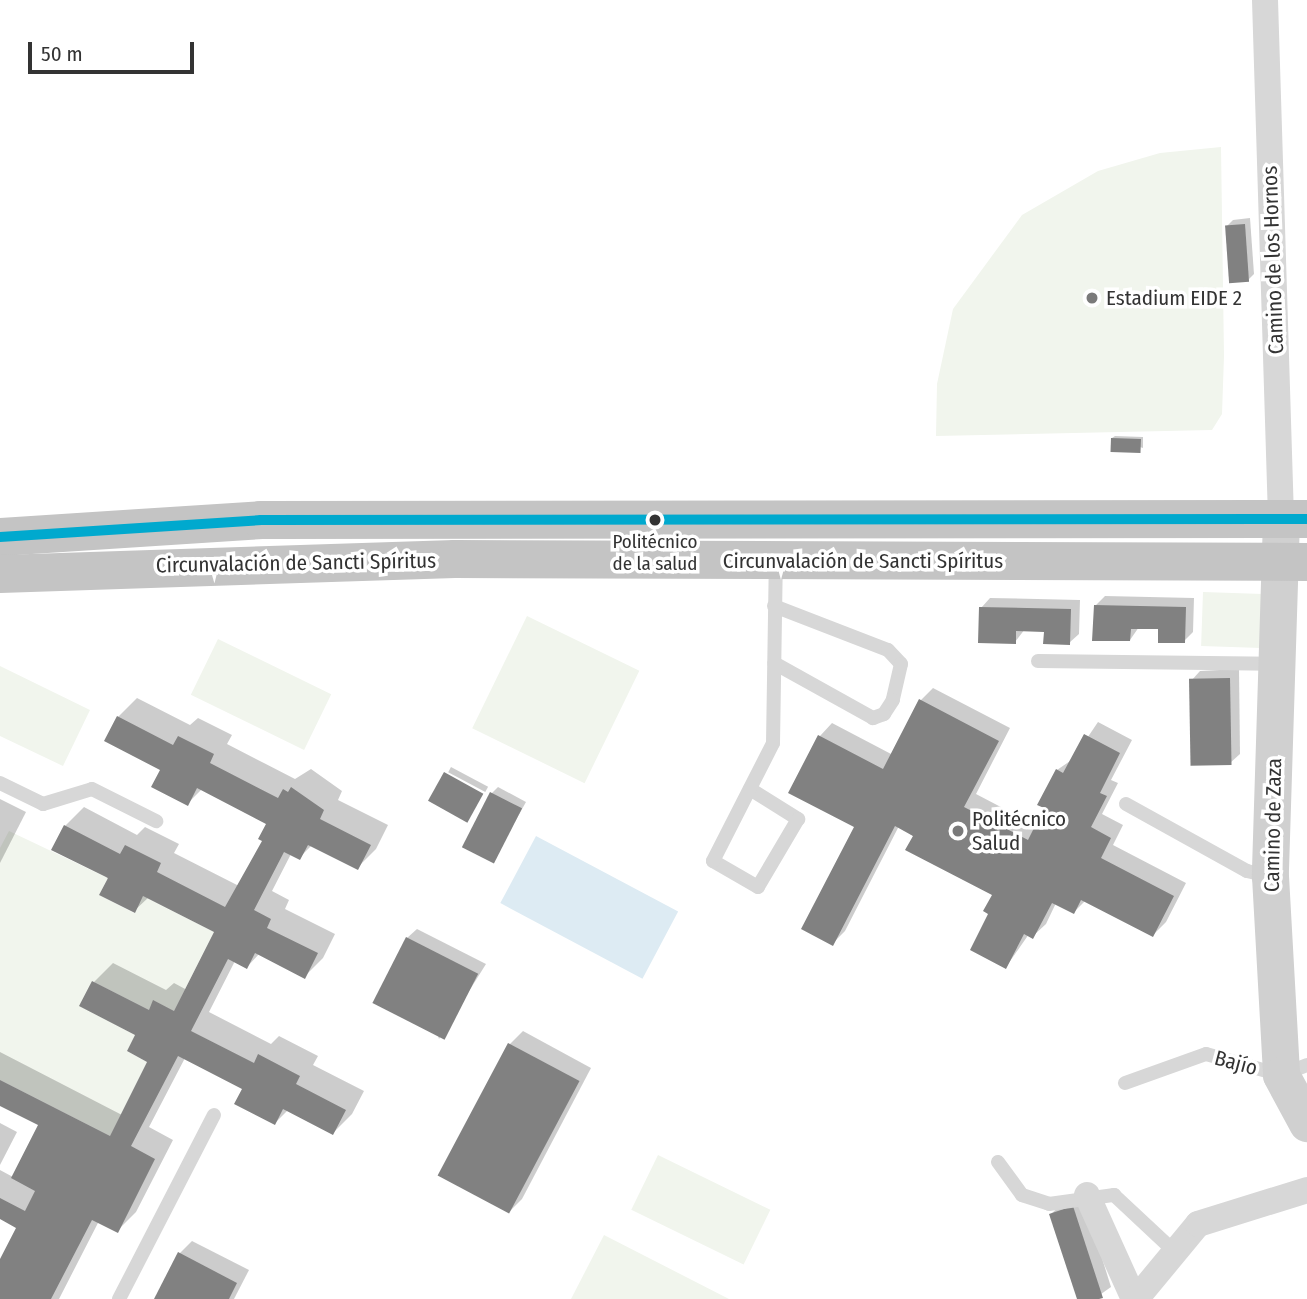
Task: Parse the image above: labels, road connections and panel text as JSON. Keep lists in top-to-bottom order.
{
  "streets": {
    "highway": ["Circunvalación de Sancti Spíritus"],
    "street": ["Camino de los Hornos", "Camino de Zaza"],
    "lane": ["Bajío"]
  },
  "crossings": [
    ["Camino de los Hornos", "Circunvalación de Sancti Spíritus"],
    ["Camino de los Hornos", "Camino de Zaza"],
    ["Circunvalación de Sancti Spíritus", "Camino de Zaza"],
    ["Camino de Zaza", "Bajío"]
  ],
  "places": ["Estadium EIDE 2", "Politécnico de la salud", "Politécnico Salud"],
  "scale_bar": "50 m"
}
